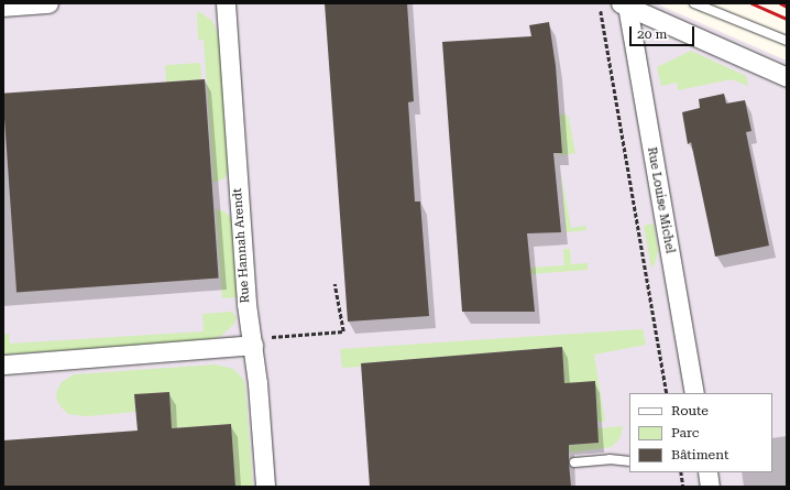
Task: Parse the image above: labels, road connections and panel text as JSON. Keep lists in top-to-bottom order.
{
  "streets": {
    "street": ["Rue Louise Michel", "Rue Hannah Arendt"]
  },
  "legend": ["Route", "Parc", "Bâtiment"],
  "scale_bar": "20 m"
}
